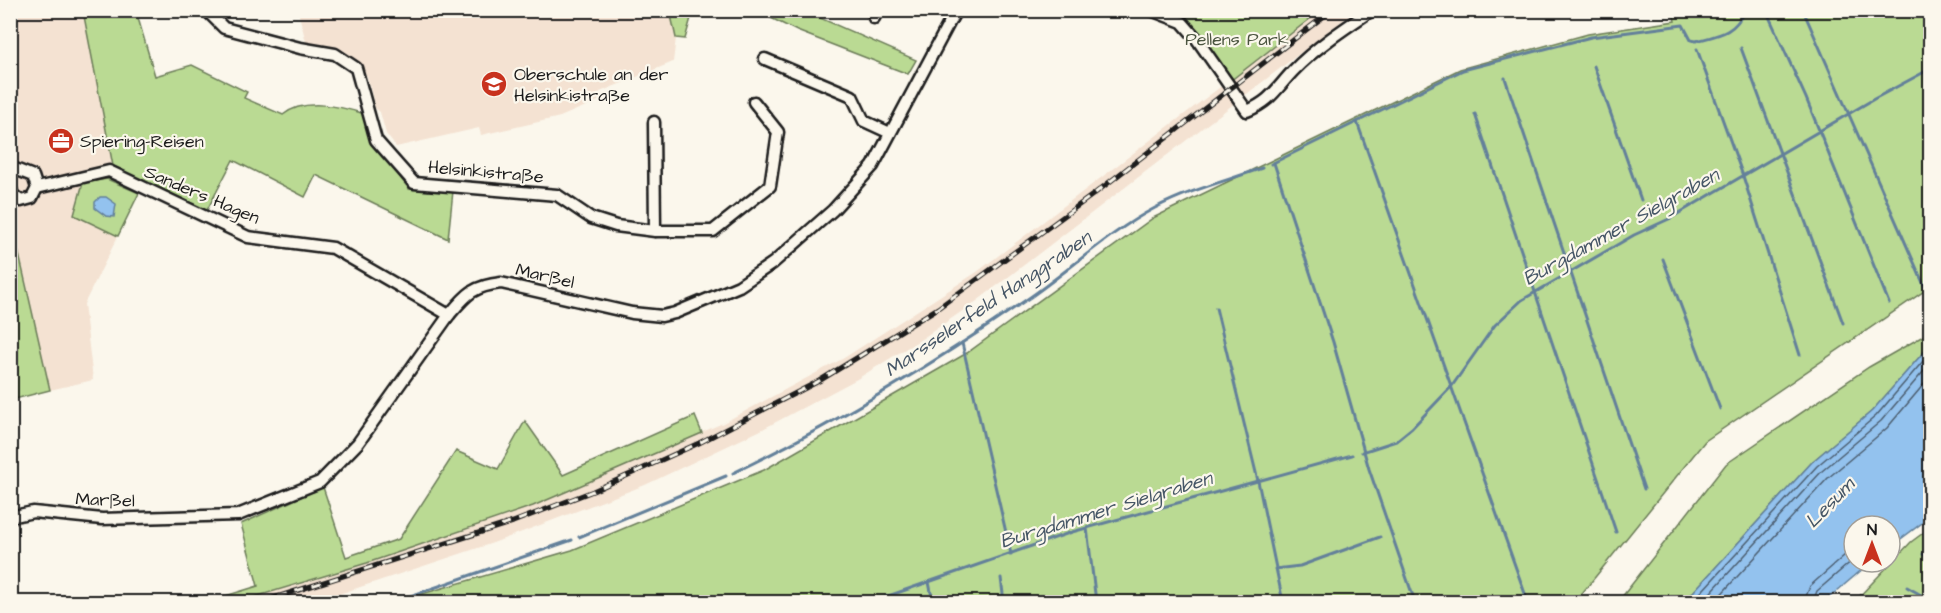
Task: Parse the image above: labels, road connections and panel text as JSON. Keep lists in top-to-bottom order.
{
  "streets": {
    "street": ["Helsinkistraße", "Sanders Hagen", "Marßel"]
  },
  "crossings": [
    ["Sanders Hagen", "Marßel"]
  ],
  "water": ["Burgdammer Sielgraben", "Marsselerfeld Hanggraben", "Lesum"],
  "parks": ["Pellens Park"],
  "places": {
    "school or university": ["Oberschule an der Helsinkistraße"],
    "office": ["Spiering-Reisen"]
  },
  "north": "top"
}
